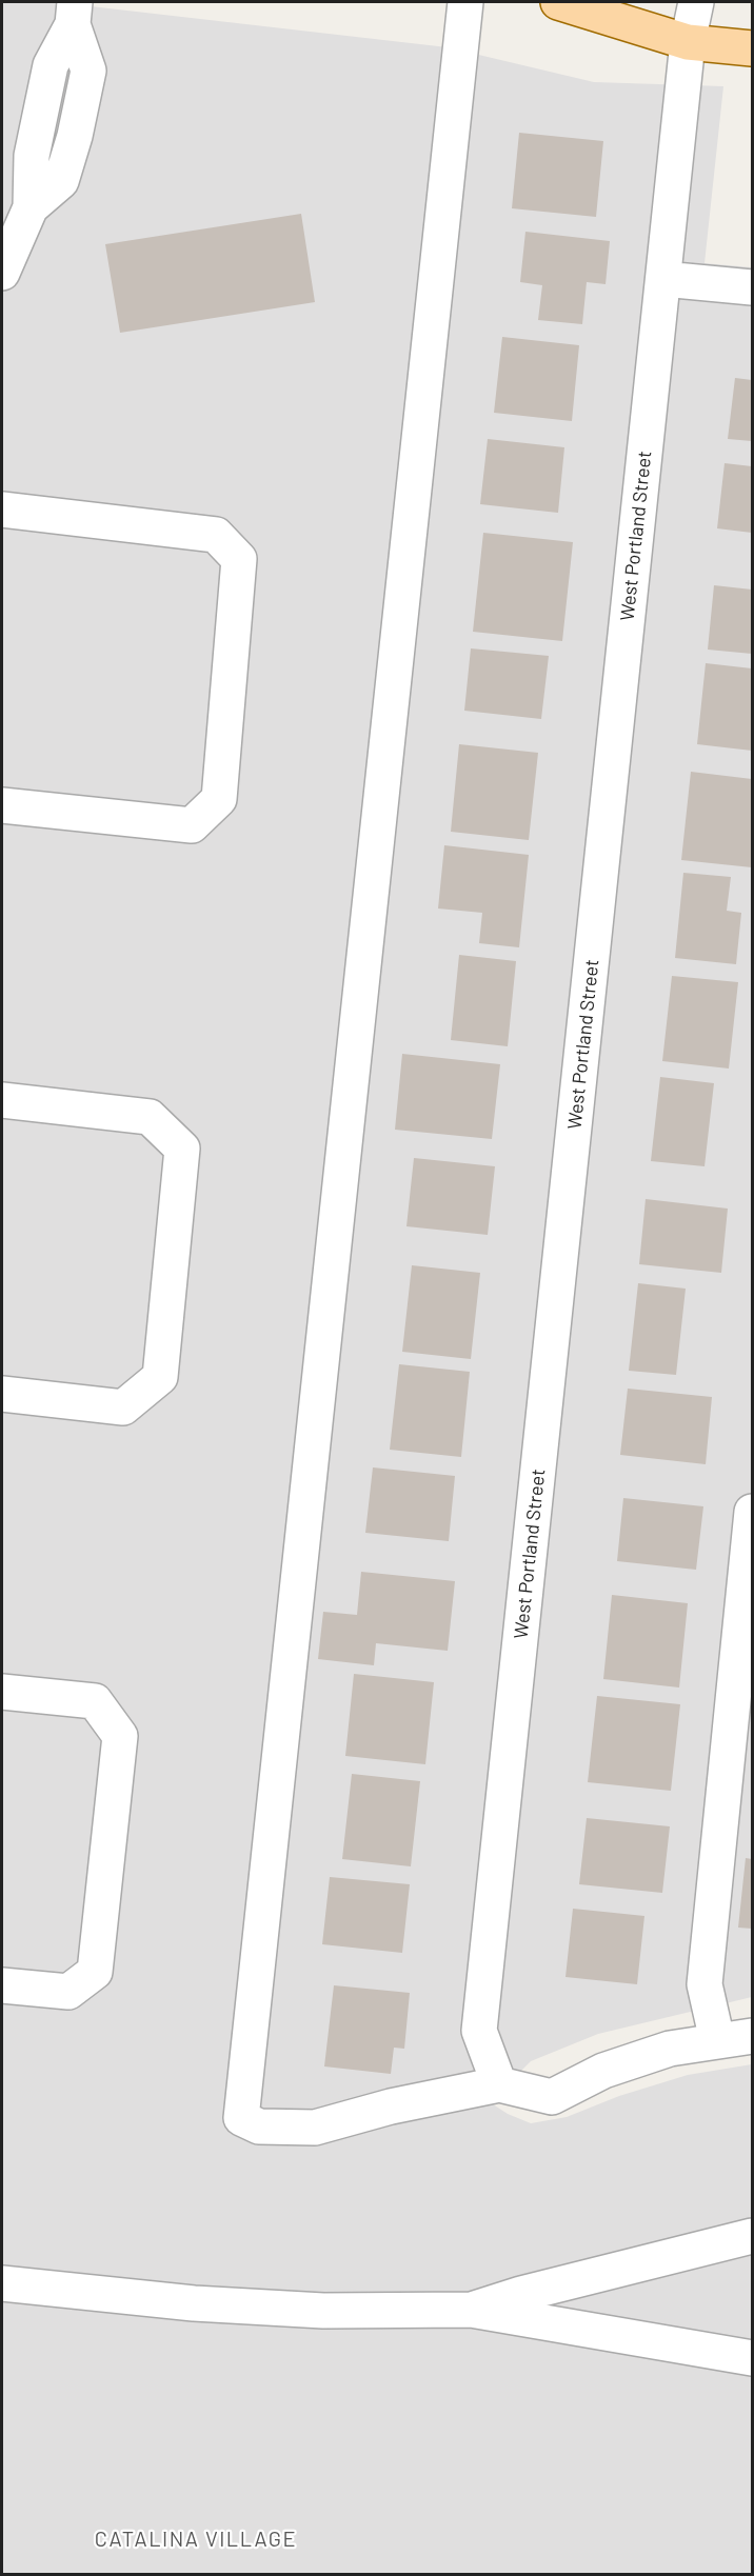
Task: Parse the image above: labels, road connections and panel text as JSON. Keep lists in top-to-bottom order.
{
  "streets": {
    "street": ["West Portland Street"]
  },
  "districts": ["CATALINA VILLAGE"]
}
